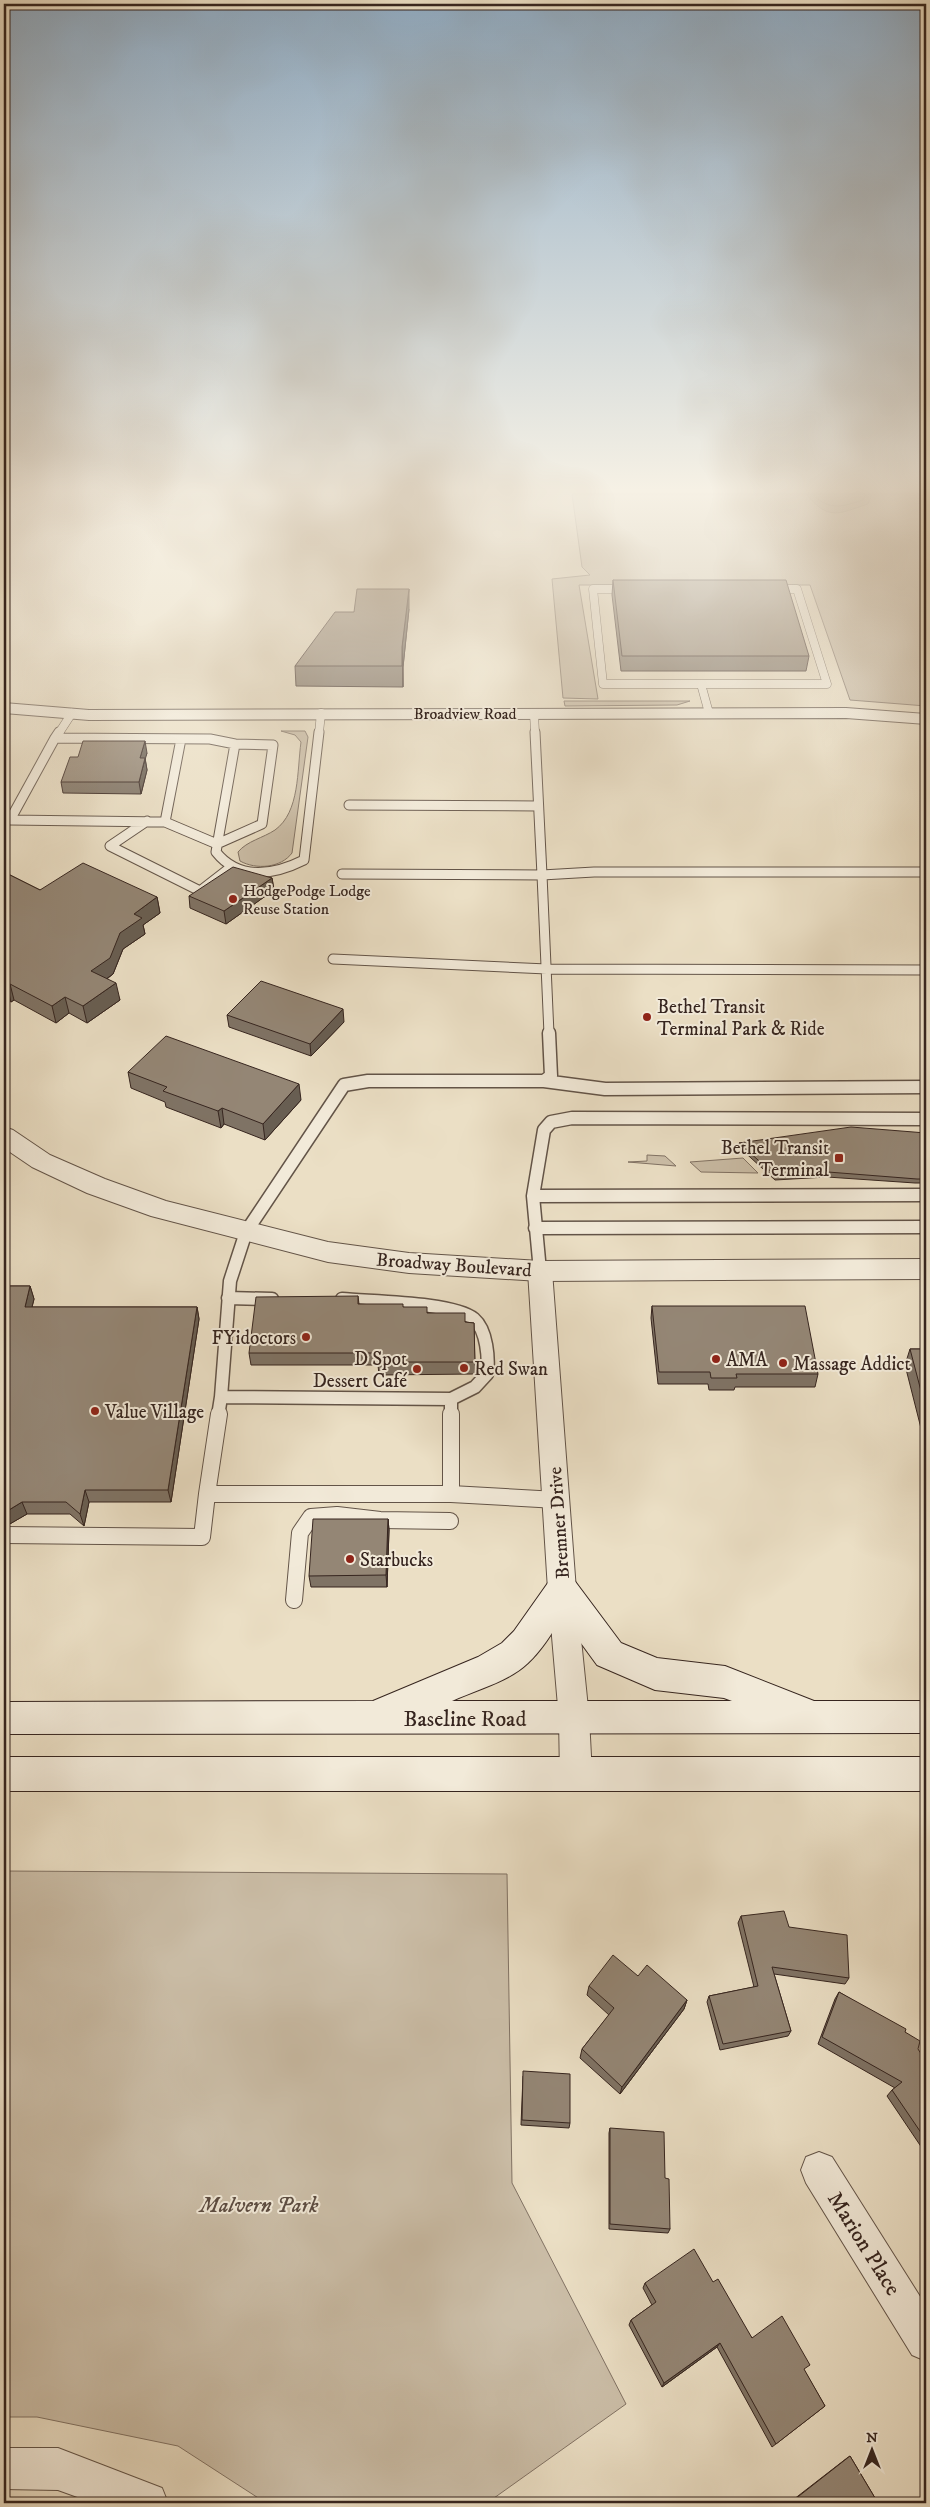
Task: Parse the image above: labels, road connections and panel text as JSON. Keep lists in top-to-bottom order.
{
  "streets": {
    "main road": ["Broadway Boulevard", "Baseline Road"],
    "street": ["Broadview Road", "Bremner Drive", "Marion Place"]
  },
  "crossings": [
    ["Broadway Boulevard", "Bremner Drive"],
    ["Bremner Drive", "Baseline Road"]
  ],
  "parks": ["Malvern Park"],
  "places": {
    "other": [
      "HodgePodge Lodge Reuse Station",
      "Bethel Transit Terminal Park & Ride",
      "FYidoctors",
      "AMA",
      "Massage Addict",
      "Red Swan",
      "D Spot Dessert Café",
      "Value Village",
      "Starbucks"
    ],
    "transit": ["Bethel Transit Terminal"]
  },
  "north": "top"
}
